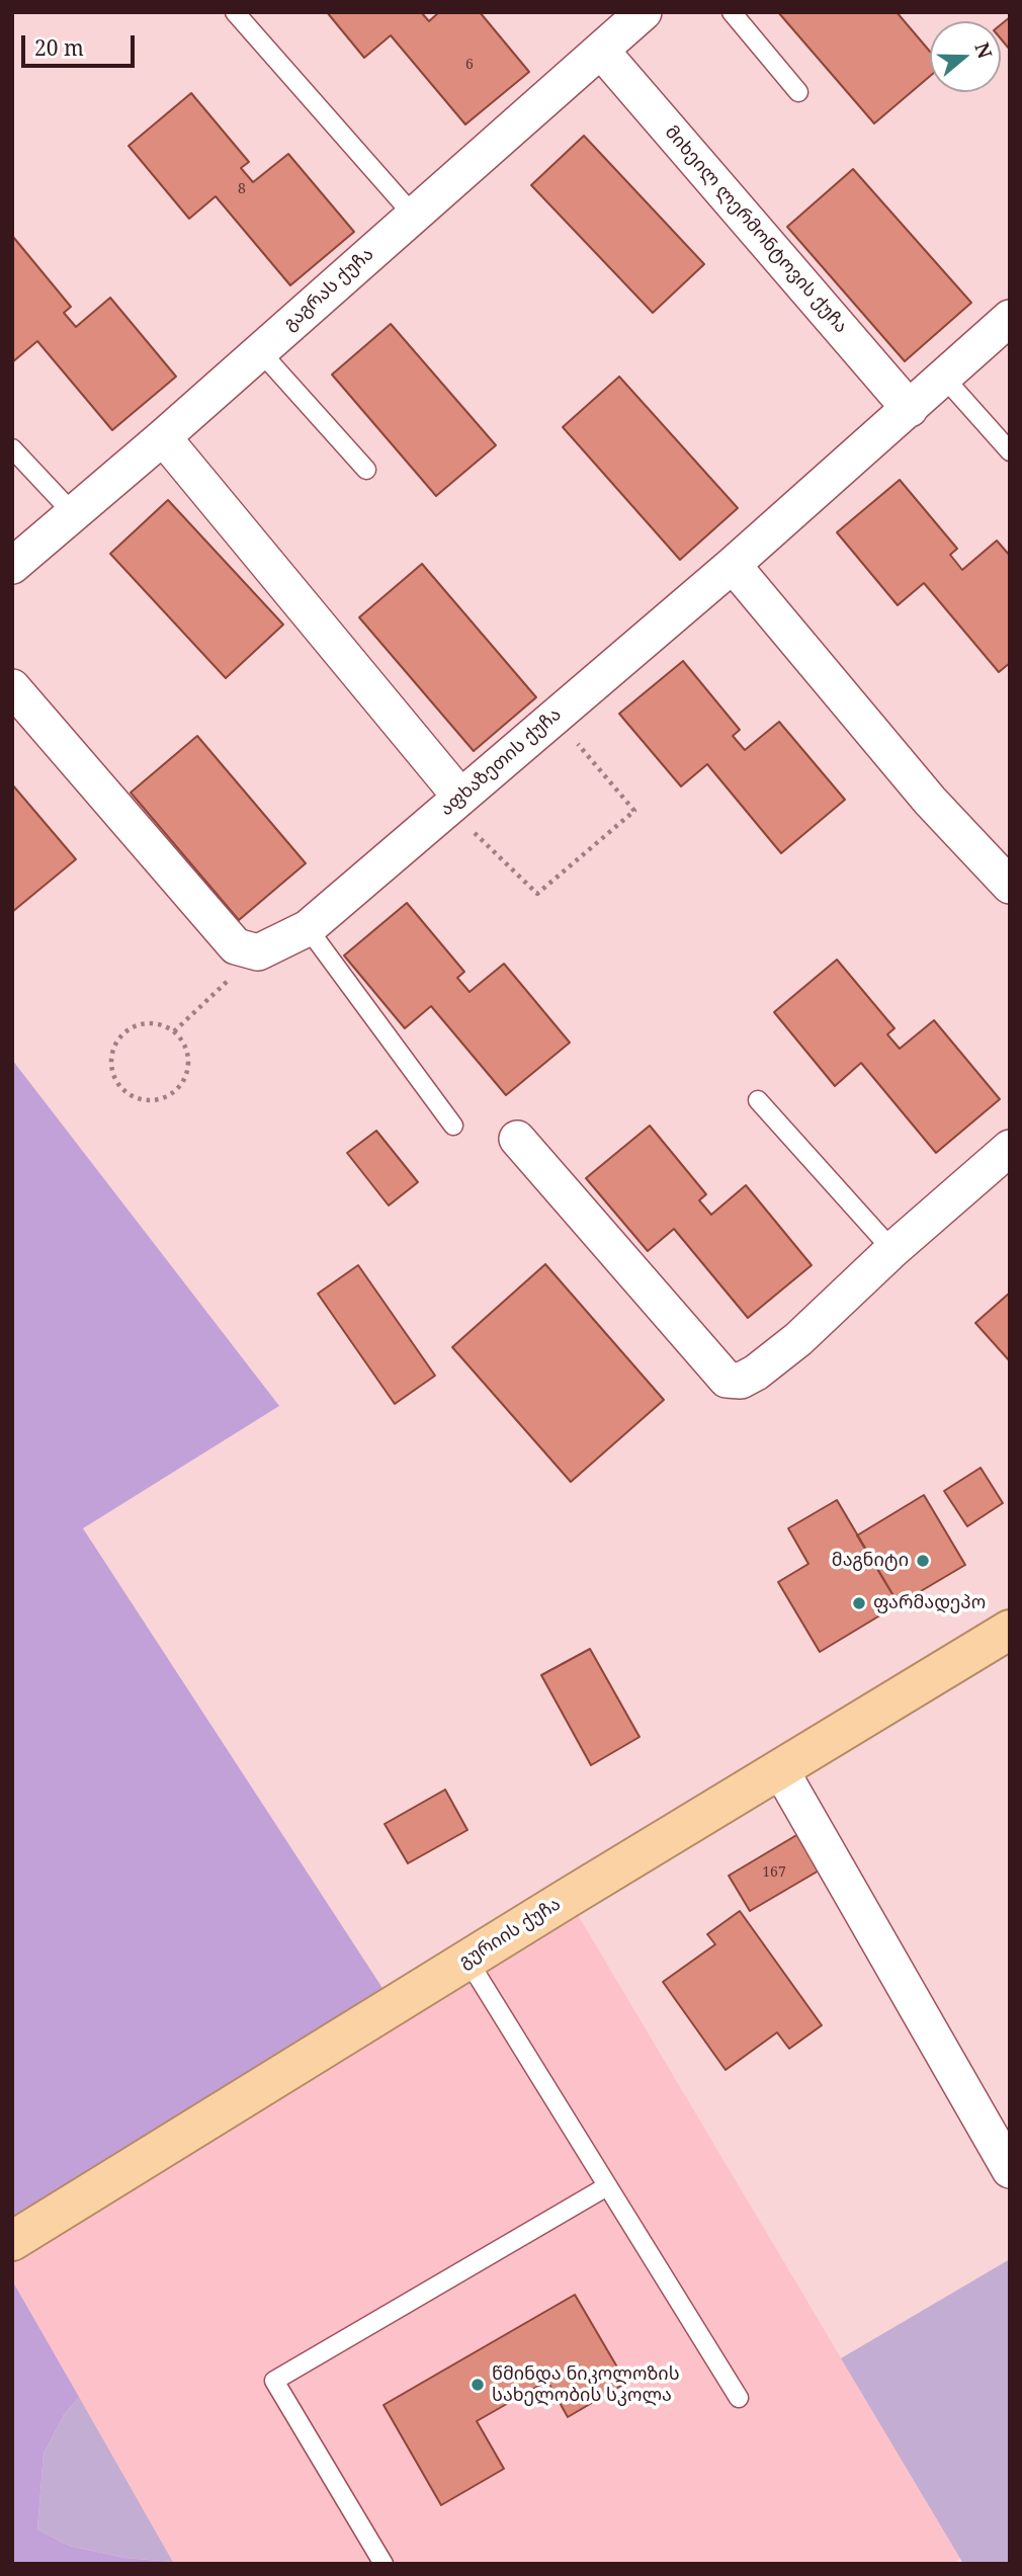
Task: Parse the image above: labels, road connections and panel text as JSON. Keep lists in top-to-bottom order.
{
  "streets": {
    "highway": ["გურიის ქუჩა"],
    "street": ["მიხეილ ლერმონტოვის ქუჩა", "გაგრას ქუჩა", "აფხაზეთის ქუჩა"]
  },
  "crossings": [
    ["მიხეილ ლერმონტოვის ქუჩა", "გაგრას ქუჩა"],
    ["მიხეილ ლერმონტოვის ქუჩა", "აფხაზეთის ქუჩა"]
  ],
  "places": ["მაგნიტი", "ფარმადეპო", "წმინდა ნიკოლოზის სახელობის სკოლა"],
  "house_numbers": ["6", "8", "167"],
  "scale_bar": "20 m",
  "north": "right"
}
